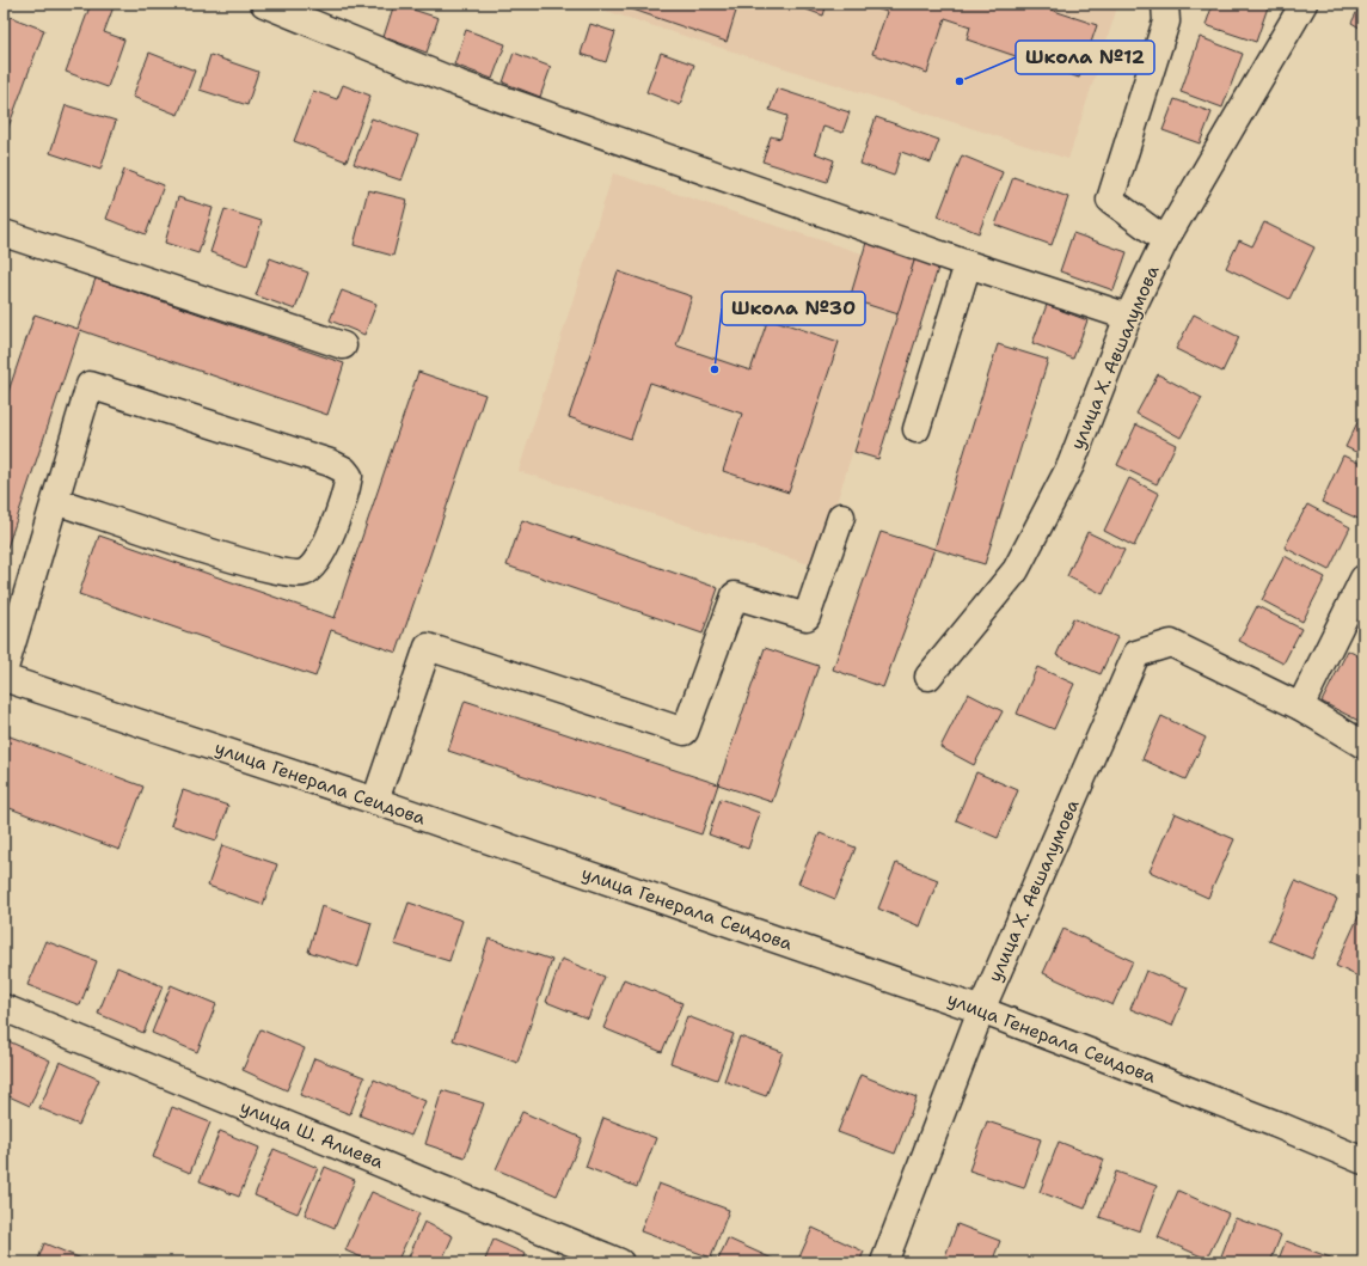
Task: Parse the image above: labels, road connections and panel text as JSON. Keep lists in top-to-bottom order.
{
  "streets": {
    "street": ["улица Х. Авшалумова", "улица Генерала Сеидова", "улица Ш. Алиева"]
  },
  "crossings": [
    ["улица Х. Авшалумова", "улица Генерала Сеидова"]
  ],
  "places": ["Школа №12", "Школа №30"]
}
